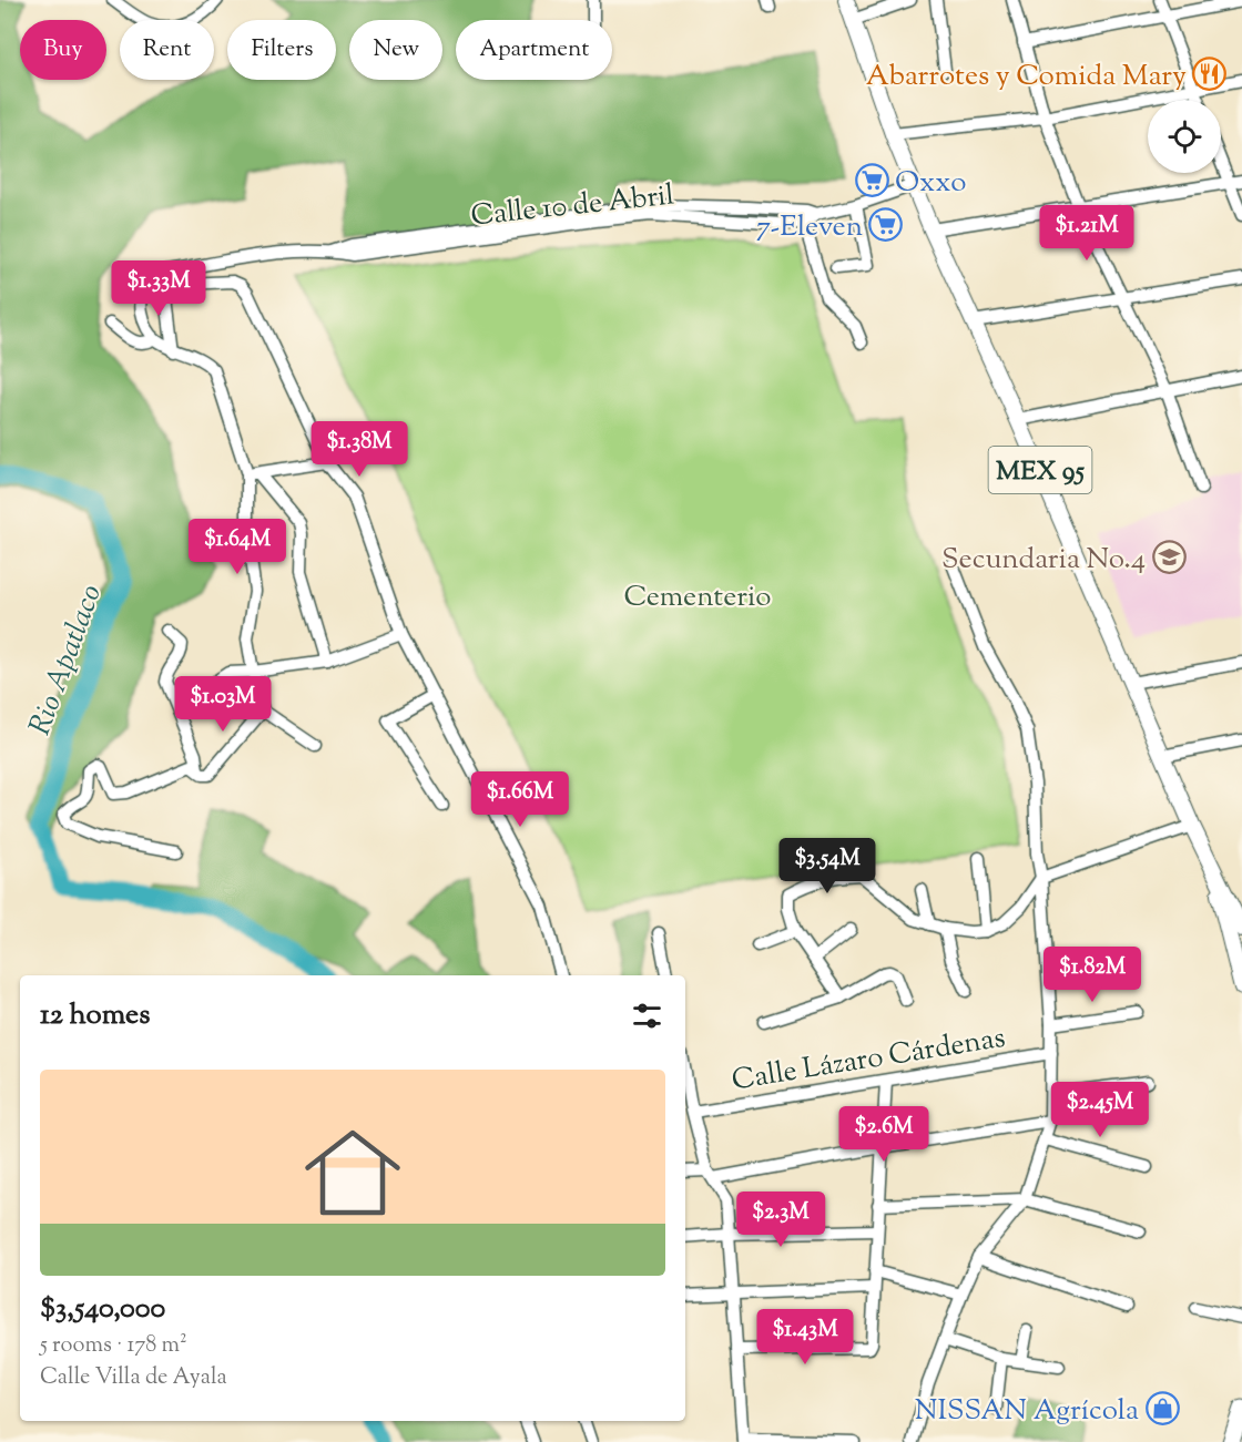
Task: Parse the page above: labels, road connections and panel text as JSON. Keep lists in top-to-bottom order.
{
  "streets": {
    "main road": ["MEX 95"],
    "street": ["Calle 10 de Abril", "Calle Lázaro Cárdenas"]
  },
  "crossings": [
    ["Calle 10 de Abril", "MEX 95"]
  ],
  "water": ["Rio Apatlaco"],
  "parks": ["Cementerio"],
  "places": {
    "restaurant": ["Abarrotes y Comida Mary"],
    "supermarket": ["Oxxo", "7-Eleven"],
    "school or university": ["Secundaria No.4"],
    "shop": ["NISSAN Agrícola"]
  },
  "page": {
    "chip": [
      "Buy",
      "Rent",
      "Filters",
      "New",
      "Apartment"
    ],
    "price": [
      "$1.21M",
      "$1.33M",
      "$1.38M",
      "$1.64M",
      "$1.03M",
      "$1.66M",
      "$3.54M",
      "$1.82M",
      "$2.45M",
      "$2.6M",
      "$2.3M",
      "$1.43M"
    ],
    "heading": "12 homes",
    "list": [
      {
        "name": "$3,540,000",
        "note": "5 rooms · 178 m² · Calle Villa de Ayala"
      }
    ]
  }
}
